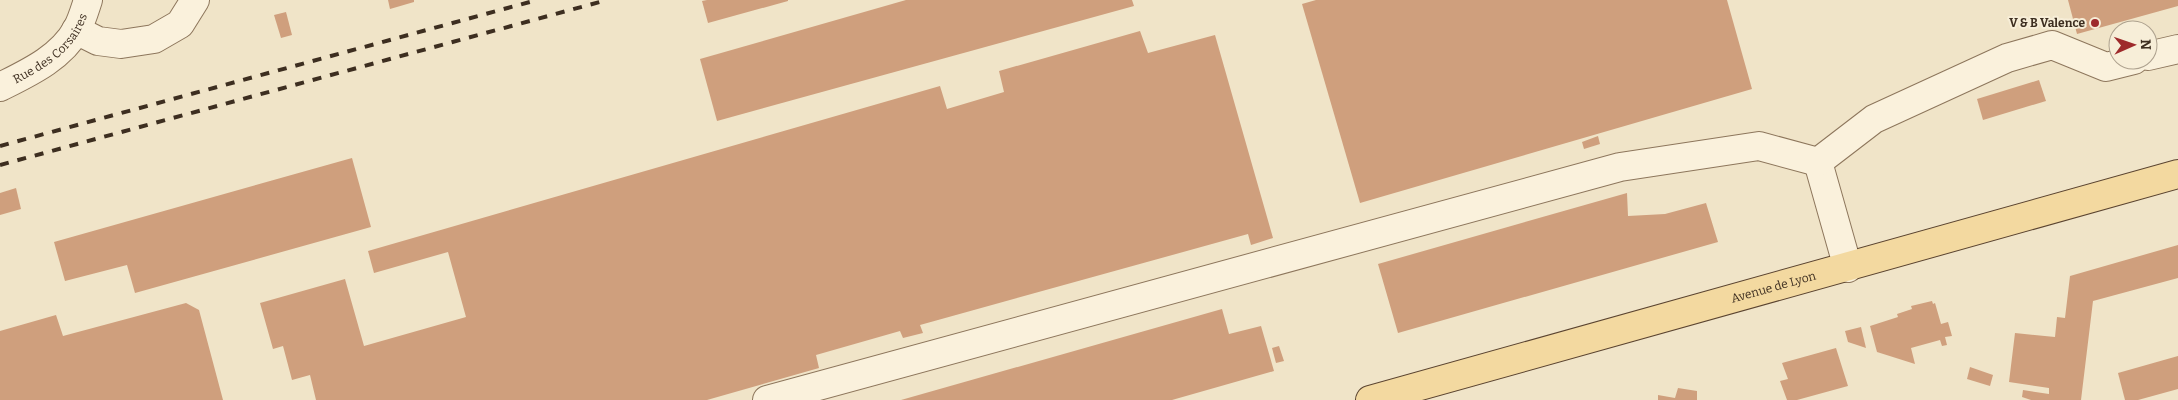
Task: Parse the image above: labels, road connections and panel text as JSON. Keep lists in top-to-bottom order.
{
  "streets": {
    "main road": ["Avenue de Lyon"],
    "street": ["Rue des Corsaires"]
  },
  "places": ["V & B Valence"],
  "north": "right"
}
